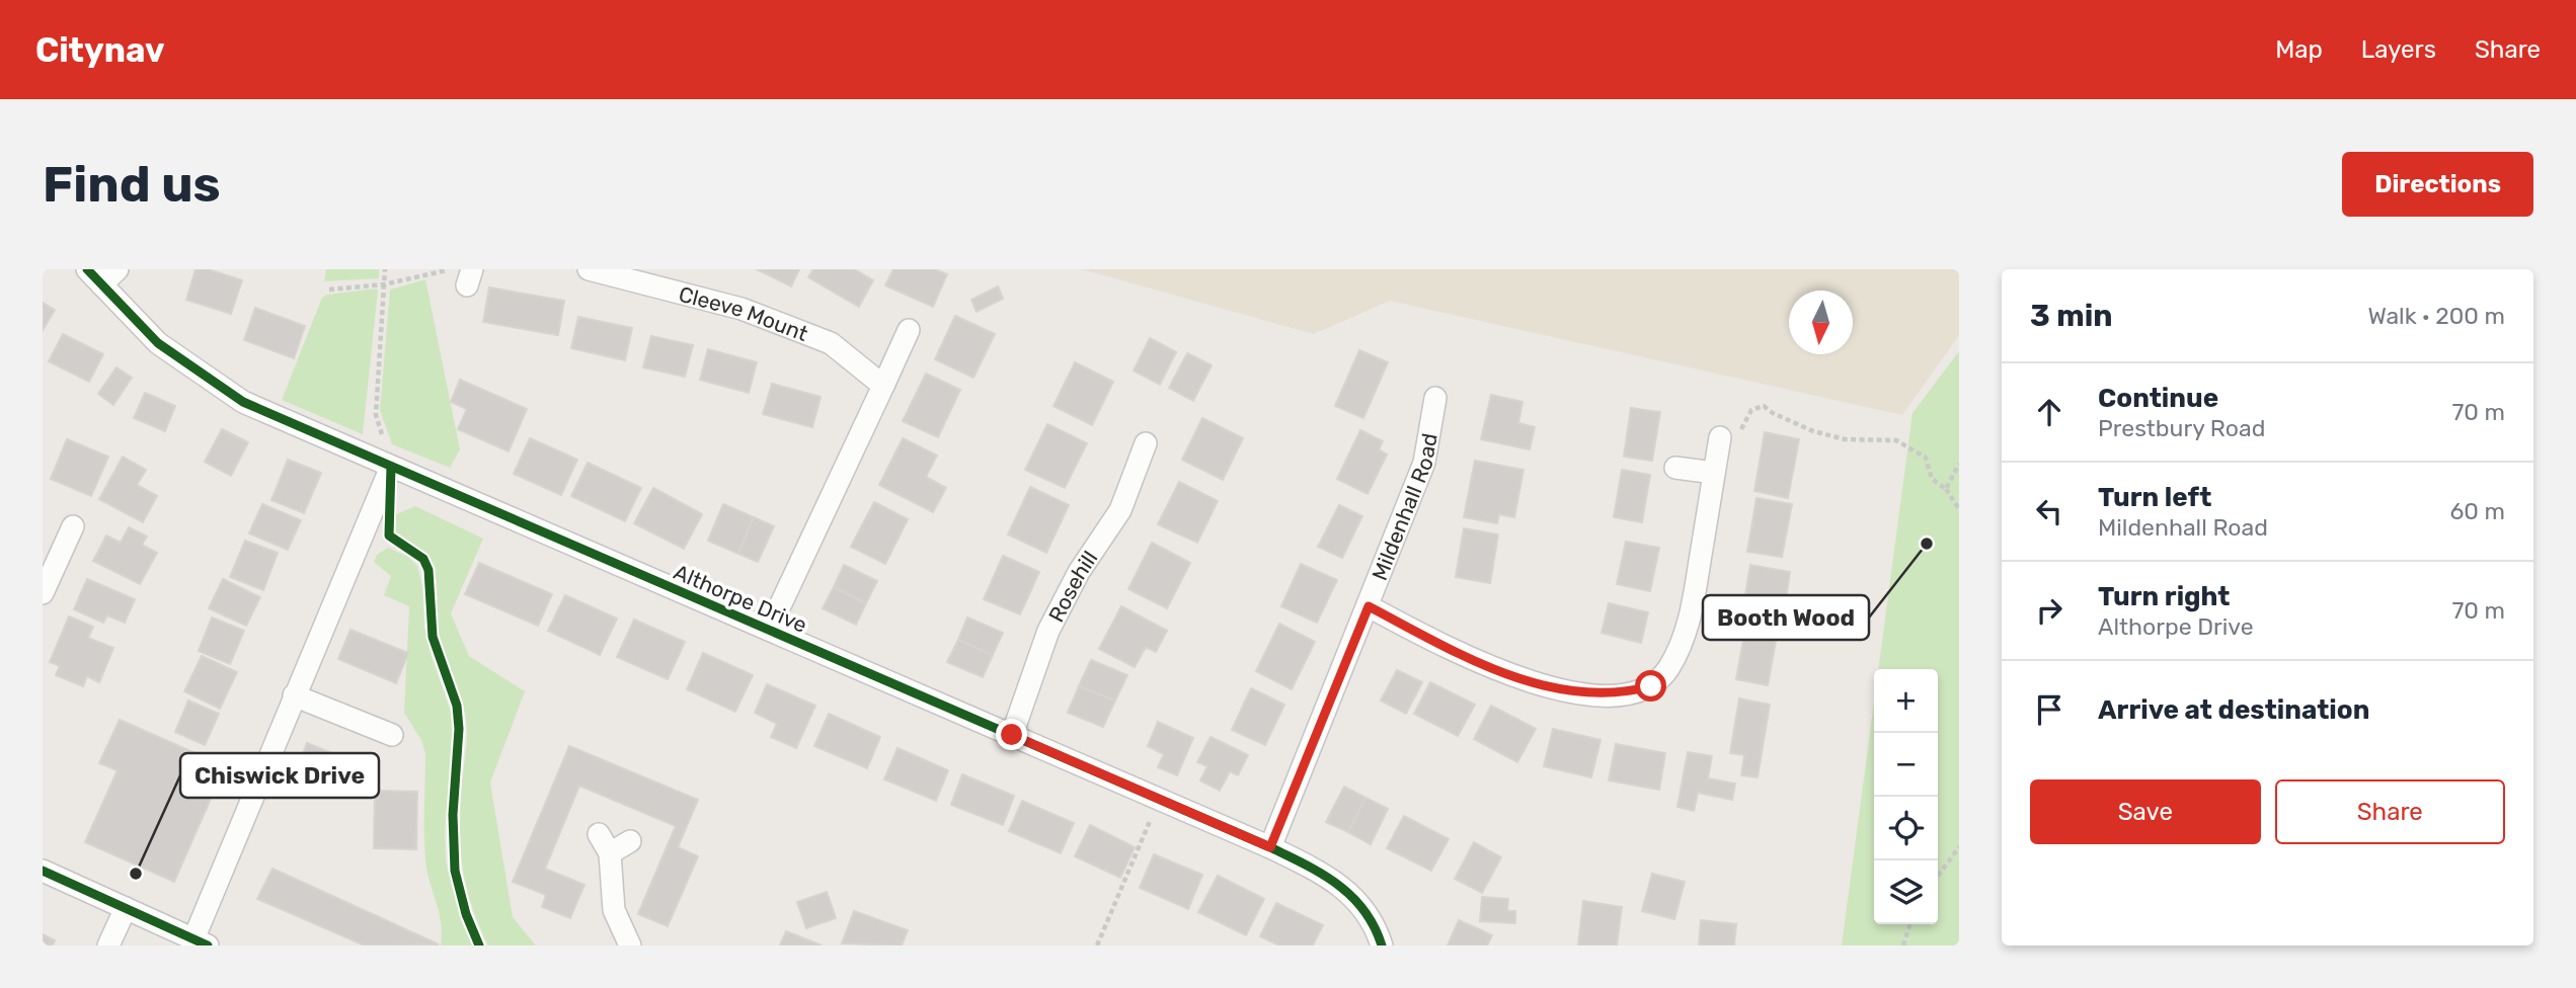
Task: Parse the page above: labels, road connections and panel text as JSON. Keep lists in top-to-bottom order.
{
  "streets": {
    "street": [
      "Cleeve Mount",
      "Mildenhall Road",
      "Rosehill",
      "Althorpe Drive"
    ]
  },
  "crossings": [
    ["Mildenhall Road", "Althorpe Drive"],
    ["Rosehill", "Althorpe Drive"]
  ],
  "places": ["Booth Wood", "Chiswick Drive"],
  "north": "bottom",
  "page": {
    "header": "Citynav",
    "nav": ["Map", "Layers", "Share"],
    "buttons": [
      "Directions",
      ["Save", "Share"]
    ],
    "title": "Find us",
    "heading": ["3 min", "Walk · 200 m"],
    "list": [
      ["Continue", "Prestbury Road", "70 m"],
      ["Turn left", "Mildenhall Road", "60 m"],
      ["Turn right", "Althorpe Drive", "70 m"],
      "Arrive at destination"
    ],
    "map_buttons": ["+", "−"]
  }
}
